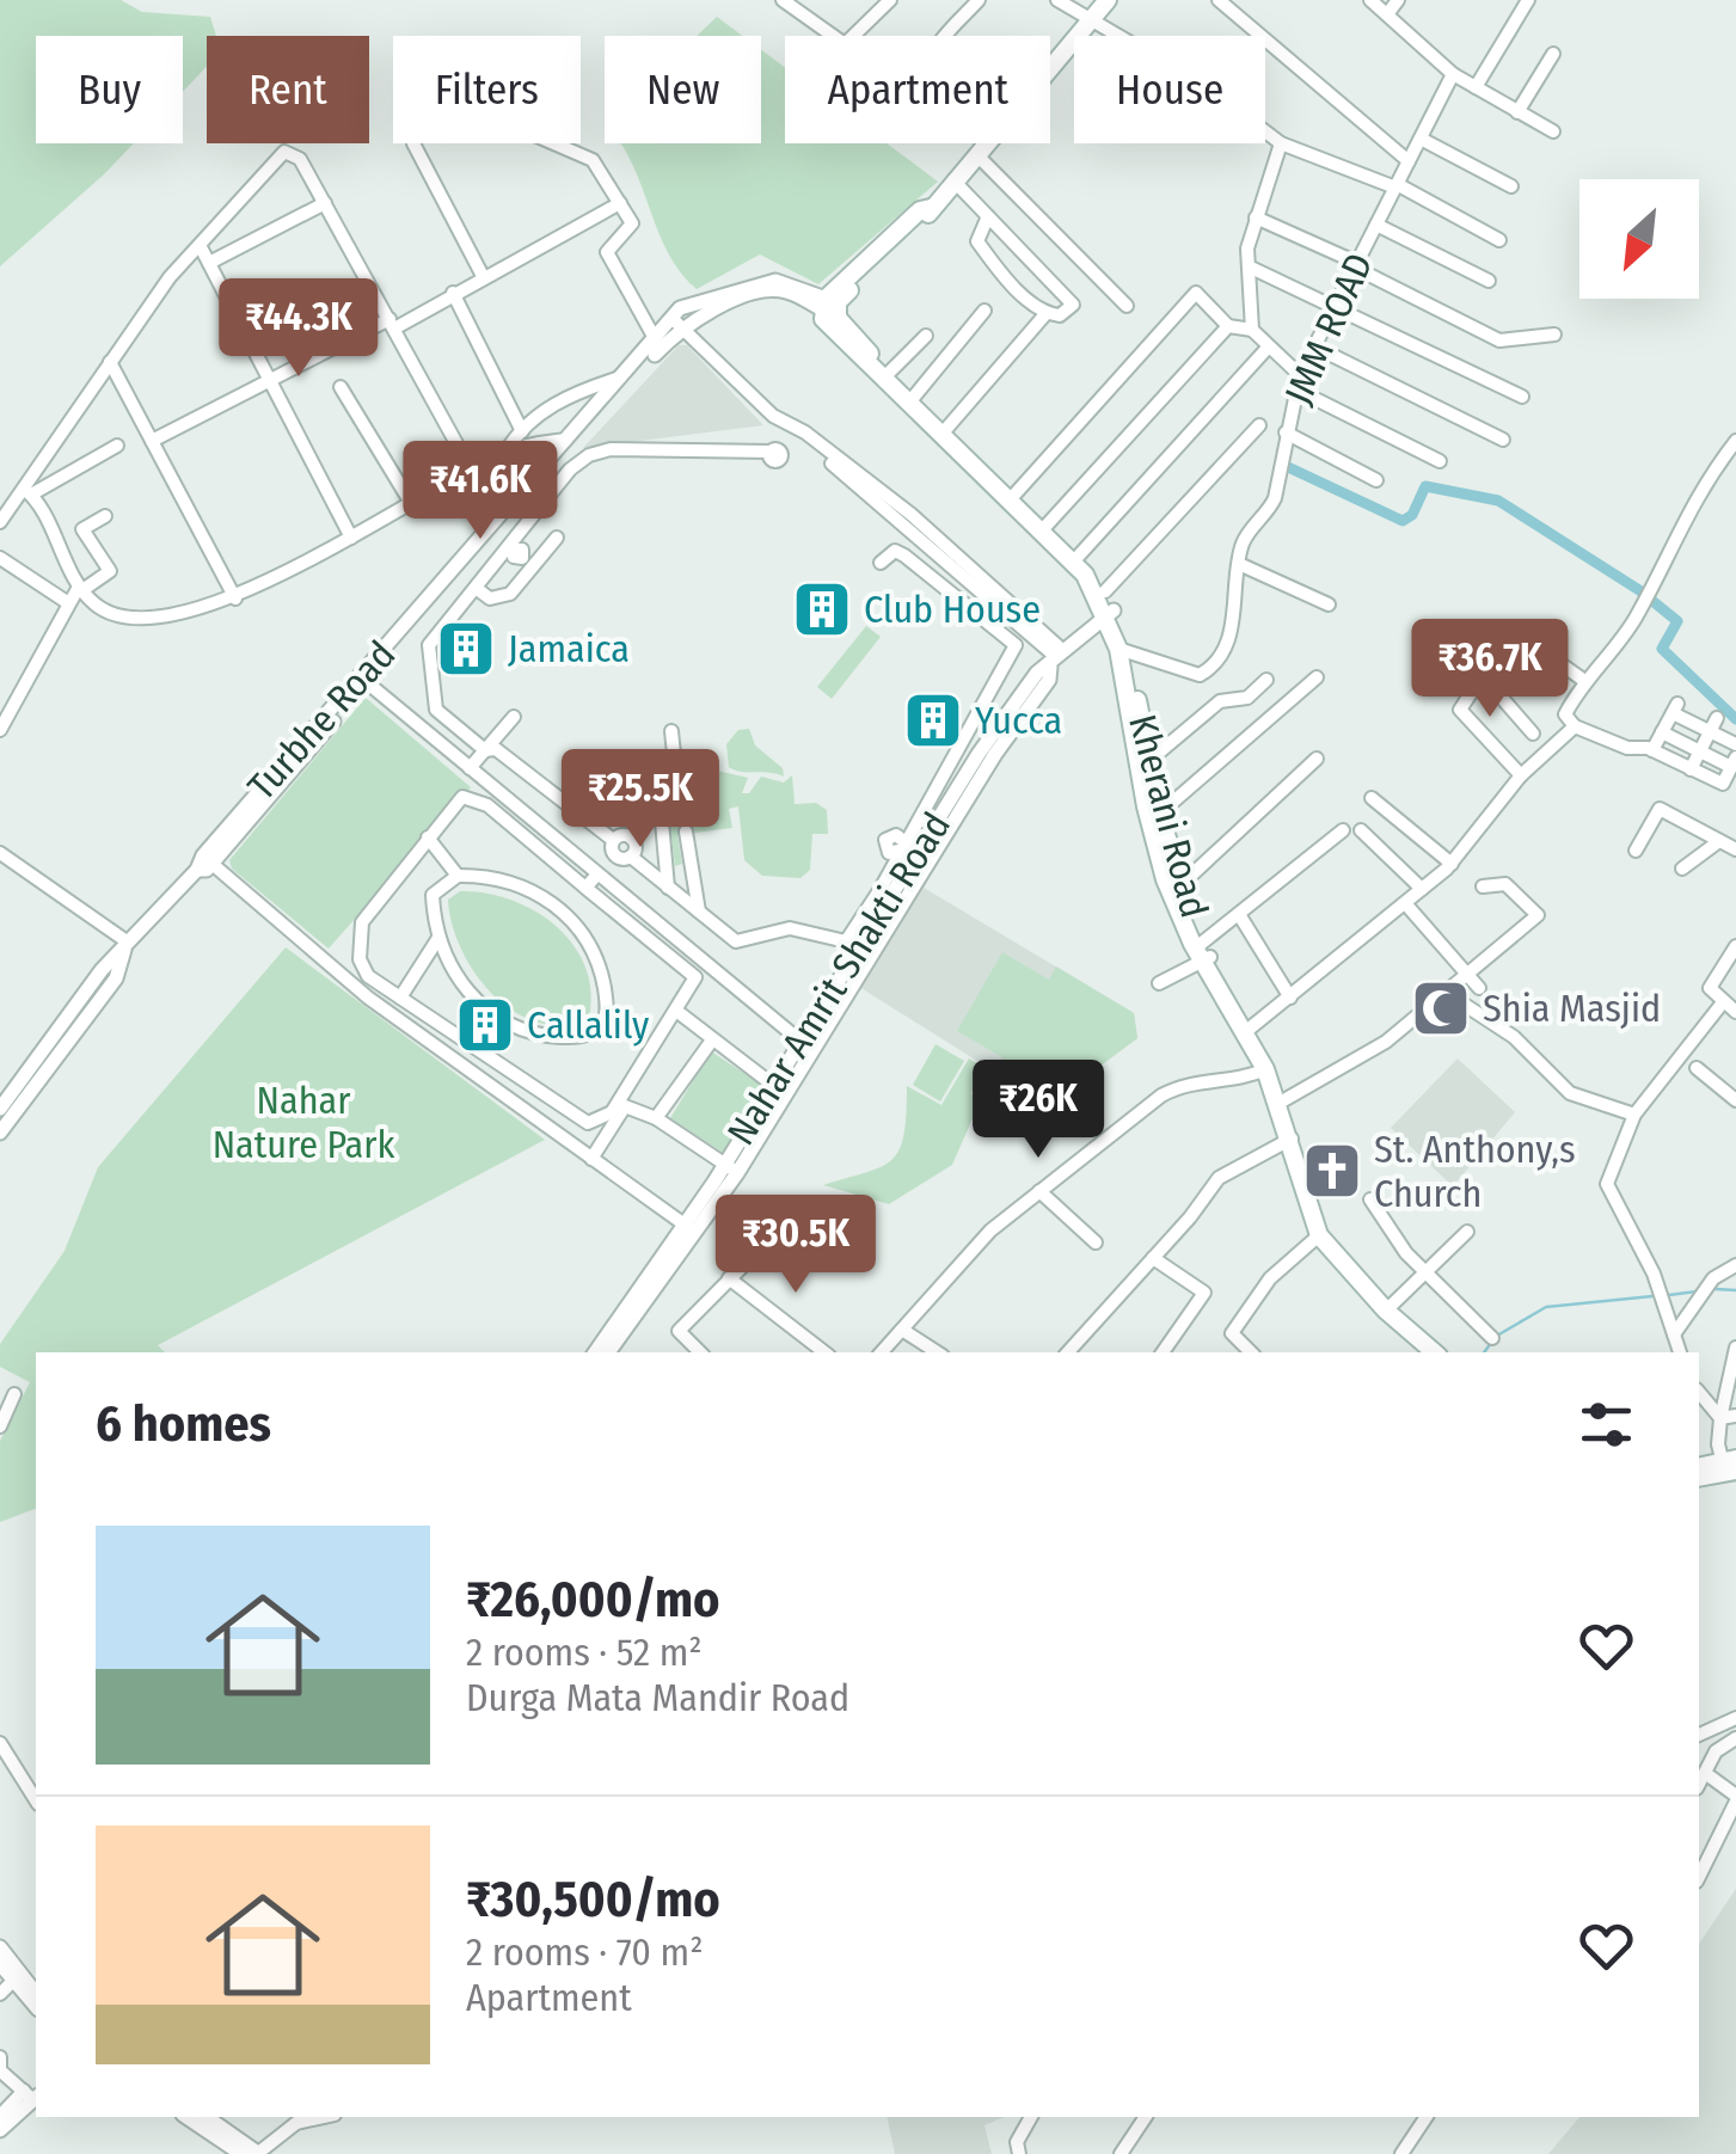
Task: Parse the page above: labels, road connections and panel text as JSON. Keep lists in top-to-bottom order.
{
  "streets": {
    "main road": ["Kherani Road"],
    "street": ["JMM ROAD", "Turbhe Road", "Nahar Amrit Shakti Road"]
  },
  "crossings": [
    ["JMM ROAD", "Kherani Road"],
    ["Kherani Road", "Nahar Amrit Shakti Road"]
  ],
  "parks": ["Nahar Nature Park"],
  "places": {
    "building": [
      "Club House",
      "Jamaica",
      "Yucca",
      "Callalily"
    ],
    "mosque": ["Shia Masjid"],
    "church": ["St. Anthony,s Church"]
  },
  "north": "bottom left",
  "page": {
    "chip": [
      "Buy",
      "Rent",
      "Filters",
      "New",
      "Apartment",
      "House"
    ],
    "price": [
      "₹44.3K",
      "₹41.6K",
      "₹36.7K",
      "₹25.5K",
      "₹26K",
      "₹30.5K"
    ],
    "heading": "6 homes",
    "list": [
      {
        "name": "₹26,000/mo",
        "note": "2 rooms · 52 m² · Durga Mata Mandir Road"
      },
      {
        "name": "₹30,500/mo",
        "note": "2 rooms · 70 m² · Apartment"
      }
    ]
  }
}
